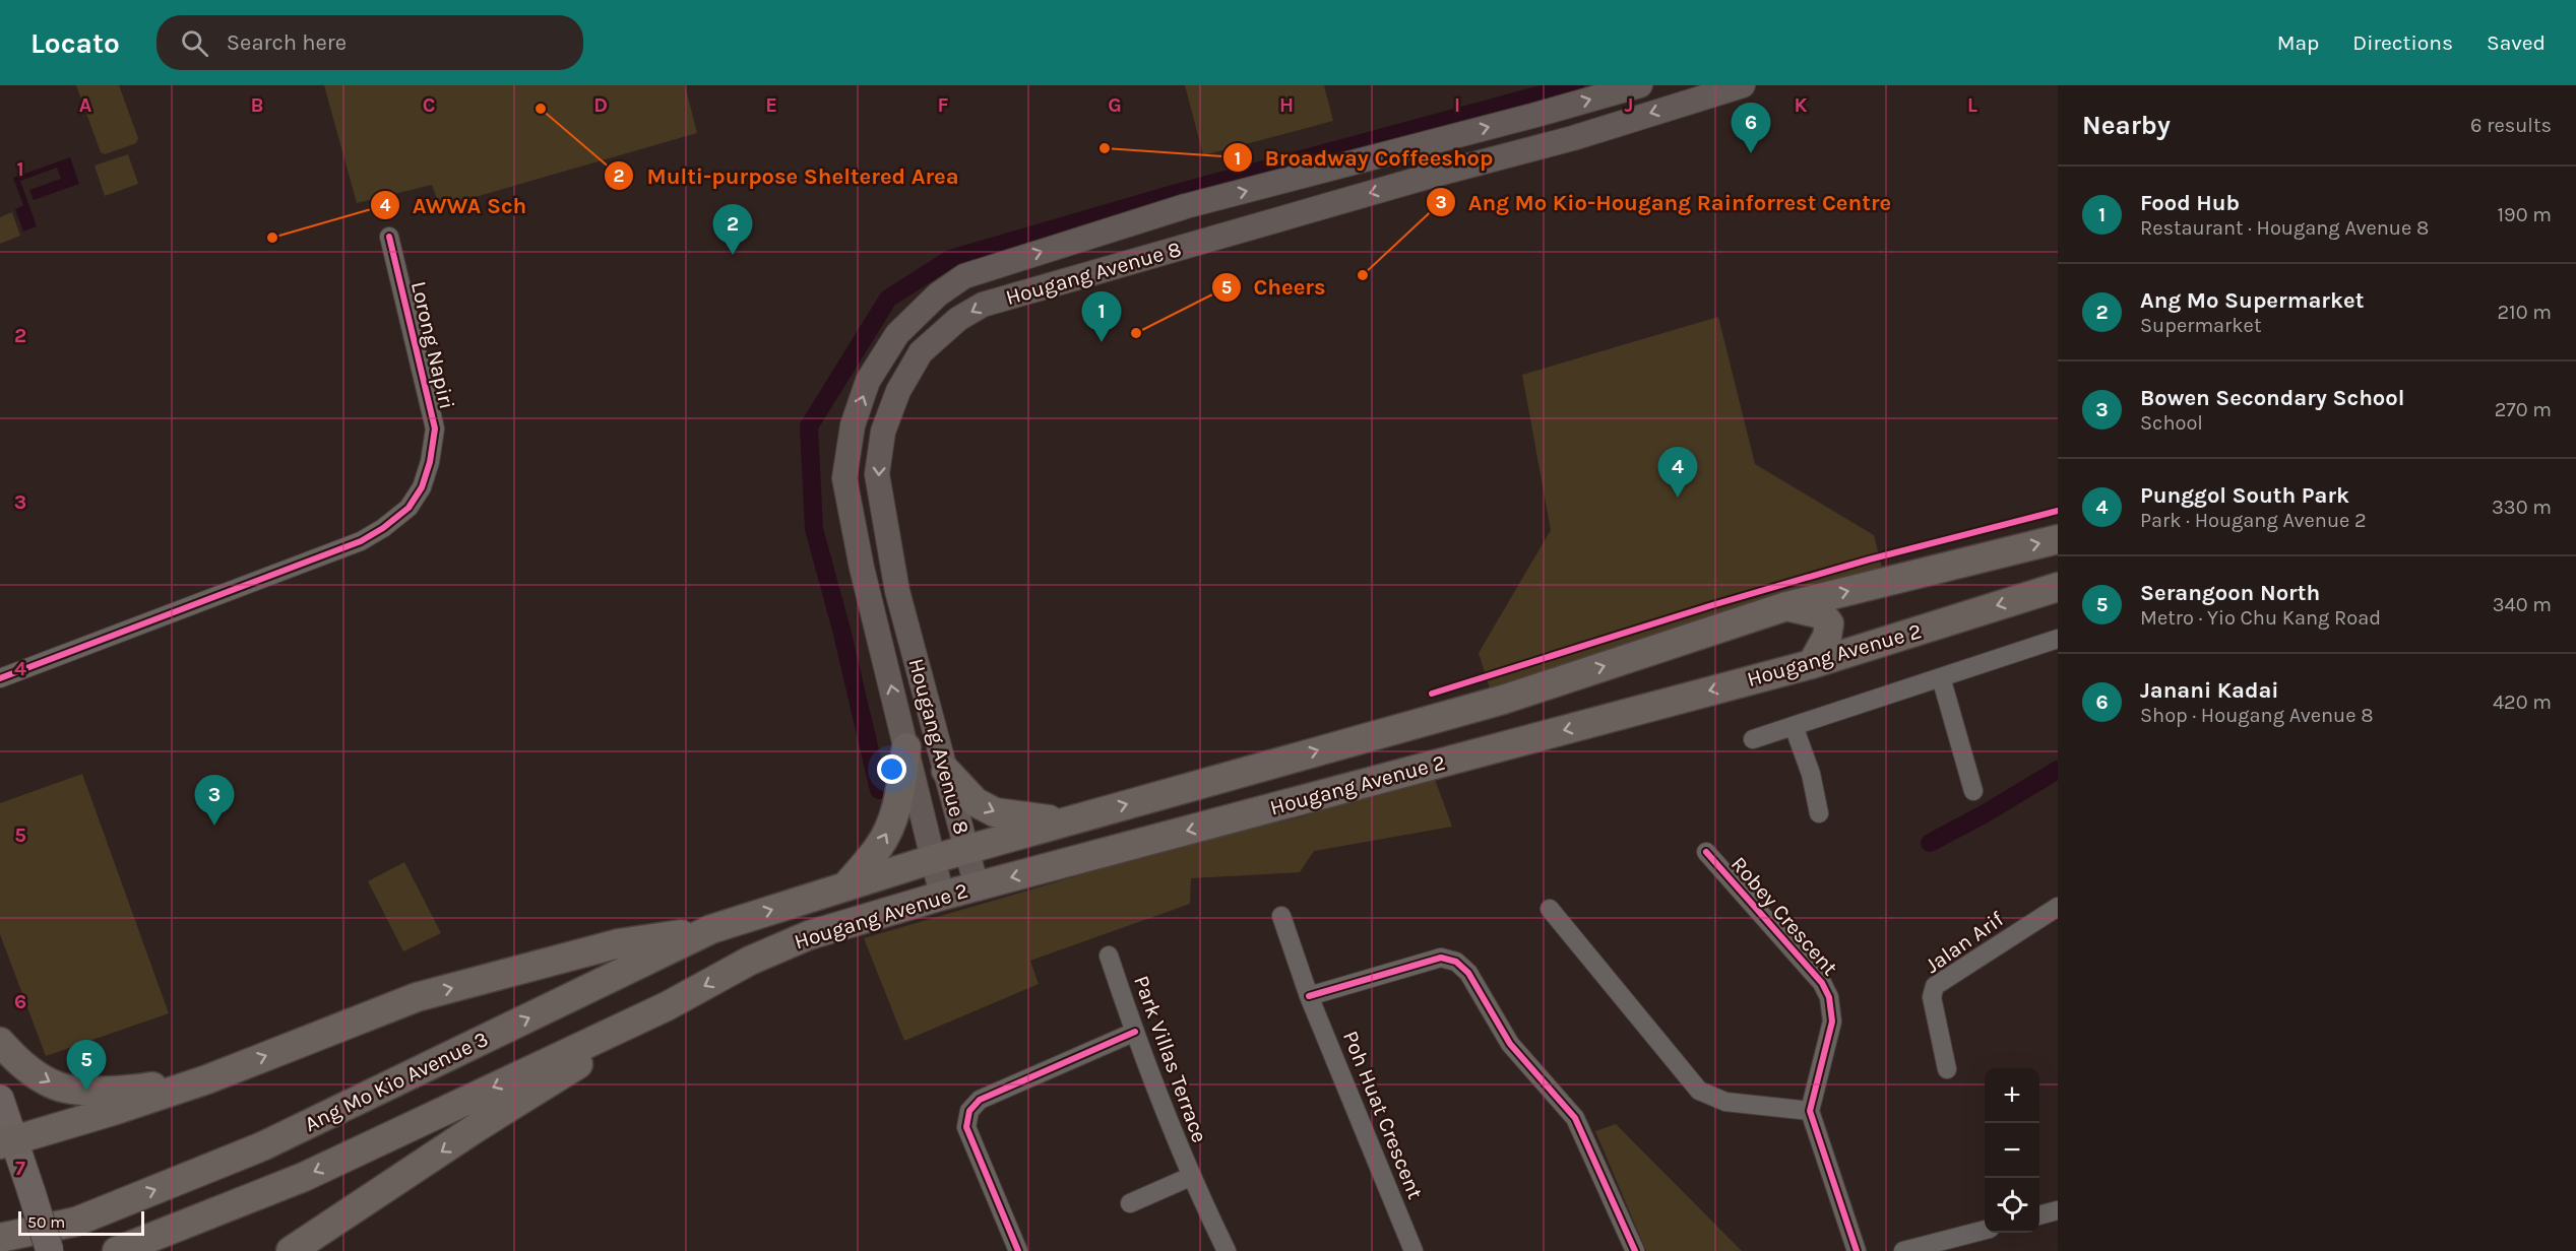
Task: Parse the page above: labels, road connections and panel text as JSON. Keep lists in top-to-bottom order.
{
  "streets": {
    "highway": ["Hougang Avenue 2", "Ang Mo Kio Avenue 3"],
    "main road": ["Hougang Avenue 8"],
    "street": [
      "Lorong Napiri",
      "Robey Crescent",
      "Jalan Arif",
      "Park Villas Terrace",
      "Poh Huat Crescent"
    ]
  },
  "crossings": [
    ["Hougang Avenue 8", "Hougang Avenue 2"],
    ["Hougang Avenue 2", "Ang Mo Kio Avenue 3"]
  ],
  "places": [
    "Multi-purpose Sheltered Area",
    "Broadway Coffeeshop",
    "AWWA Sch",
    "Ang Mo Kio-Hougang Rainforrest Centre",
    "Cheers"
  ],
  "scale_bar": "50 m",
  "page": {
    "header": "Locato",
    "search": "Search here",
    "nav": ["Map", "Directions", "Saved"],
    "heading": ["Nearby", "6 results"],
    "pins": [
      "6",
      "2",
      "1",
      "4",
      "3",
      "5"
    ],
    "list": [
      {
        "mark": "1",
        "name": "Food Hub",
        "note": "Restaurant · Hougang Avenue 8",
        "value": "190 m"
      },
      {
        "mark": "2",
        "name": "Ang Mo Supermarket",
        "note": "Supermarket",
        "value": "210 m"
      },
      {
        "mark": "3",
        "name": "Bowen Secondary School",
        "note": "School",
        "value": "270 m"
      },
      {
        "mark": "4",
        "name": "Punggol South Park",
        "note": "Park · Hougang Avenue 2",
        "value": "330 m"
      },
      {
        "mark": "5",
        "name": "Serangoon North",
        "note": "Metro · Yio Chu Kang Road",
        "value": "340 m"
      },
      {
        "mark": "6",
        "name": "Janani Kadai",
        "note": "Shop · Hougang Avenue 8",
        "value": "420 m"
      }
    ],
    "map_buttons": ["+", "−"],
    "scale": "50 m"
  },
  "grid": {
    "columns": [
      "A",
      "B",
      "C",
      "D",
      "E",
      "F",
      "G",
      "H",
      "I",
      "J",
      "K",
      "L"
    ],
    "rows": [
      "1",
      "2",
      "3",
      "4",
      "5",
      "6",
      "7"
    ]
  }
}
